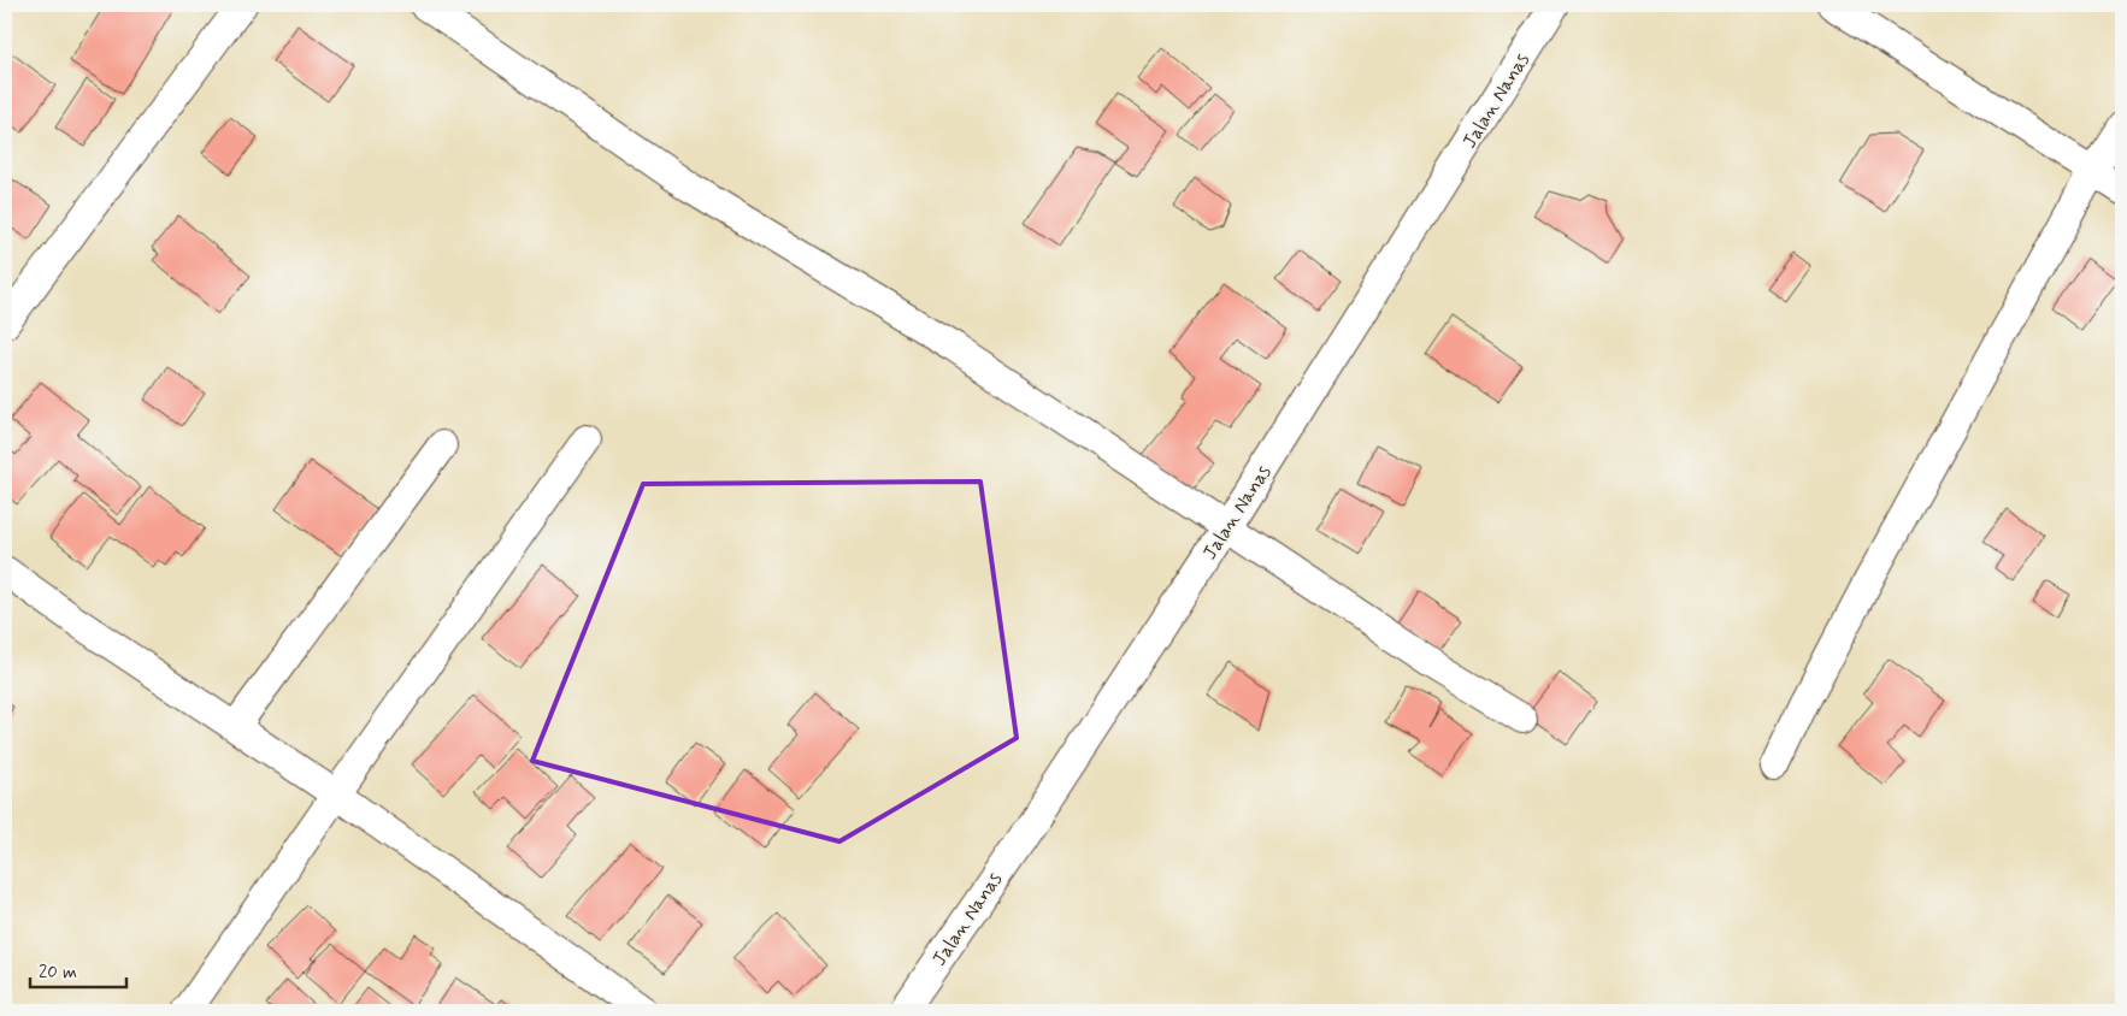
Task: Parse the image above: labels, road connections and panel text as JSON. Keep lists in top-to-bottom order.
{
  "streets": {
    "street": ["Jalan Nanas"]
  },
  "scale_bar": "20 m"
}
